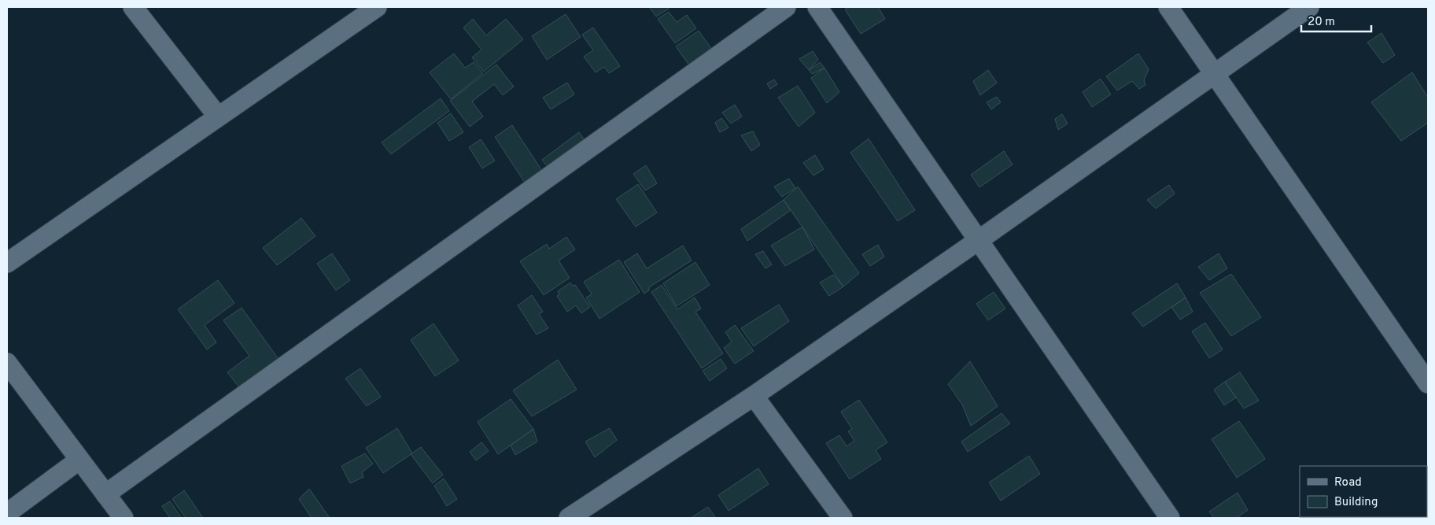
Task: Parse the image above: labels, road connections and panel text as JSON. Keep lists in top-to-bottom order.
{
  "legend": ["Road", "Building"],
  "scale_bar": "20 m"
}
